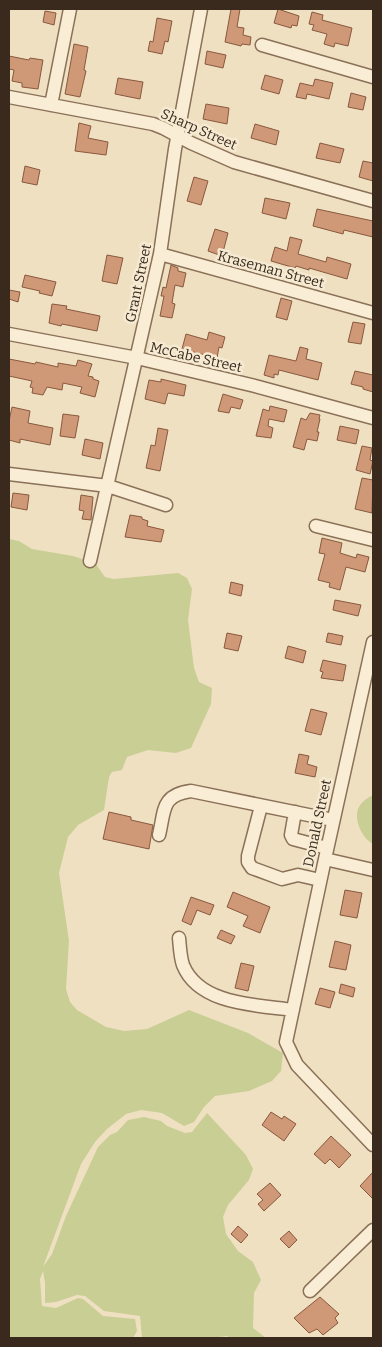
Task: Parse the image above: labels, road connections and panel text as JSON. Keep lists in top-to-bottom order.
{
  "streets": {
    "street": [
      "Sharp Street",
      "Kraseman Street",
      "Grant Street",
      "McCabe Street",
      "Donald Street"
    ]
  },
  "crossings": [
    ["Sharp Street", "Grant Street"],
    ["Kraseman Street", "Grant Street"],
    ["Grant Street", "McCabe Street"]
  ]
}
